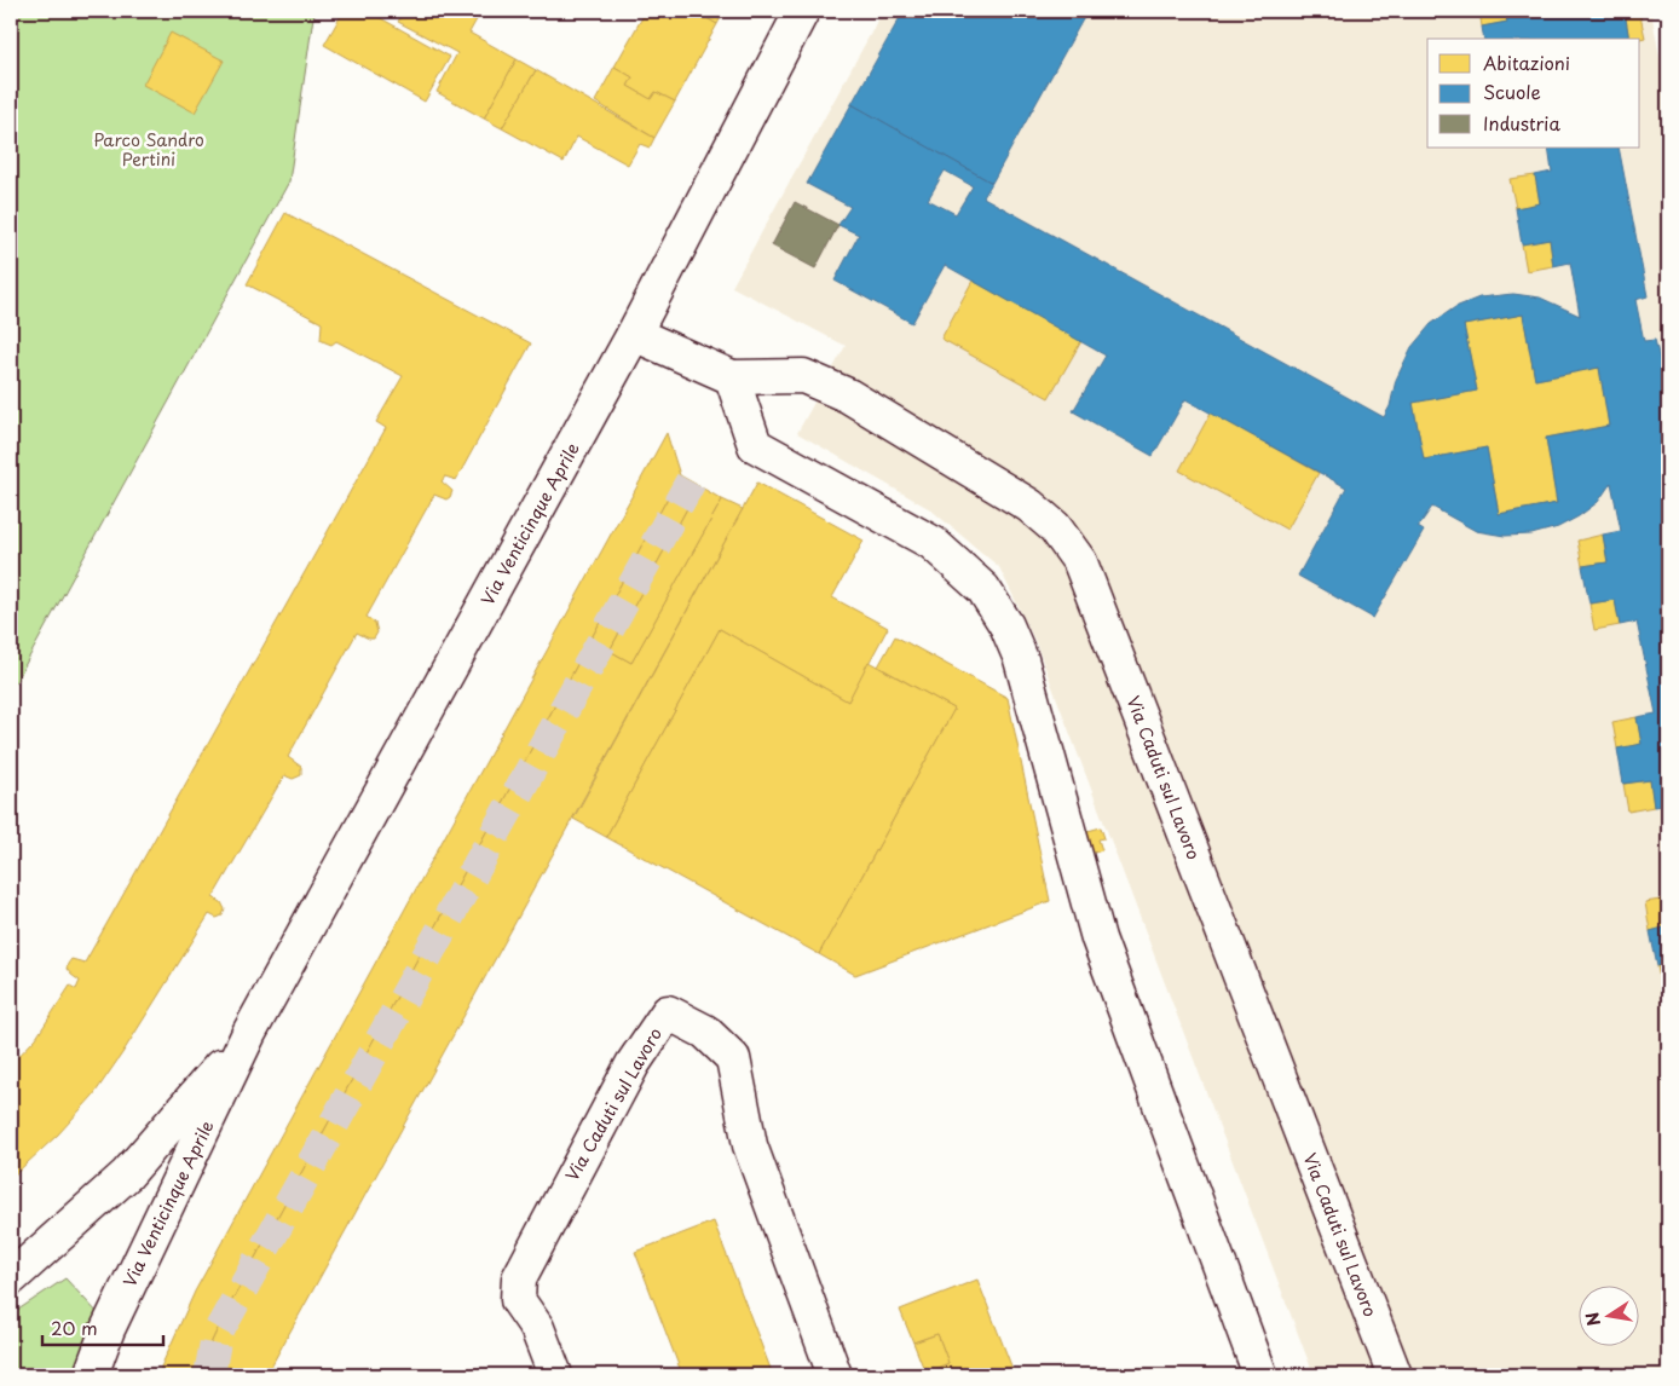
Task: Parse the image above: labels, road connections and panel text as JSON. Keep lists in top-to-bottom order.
{
  "streets": {
    "street": ["Via Venticinque Aprile", "Via Caduti sul Lavoro"]
  },
  "crossings": [
    ["Via Venticinque Aprile", "Via Caduti sul Lavoro"]
  ],
  "parks": ["Parco Sandro Pertini"],
  "legend": ["Abitazioni", "Scuole", "Industria"],
  "scale_bar": "20 m",
  "north": "left"
}
